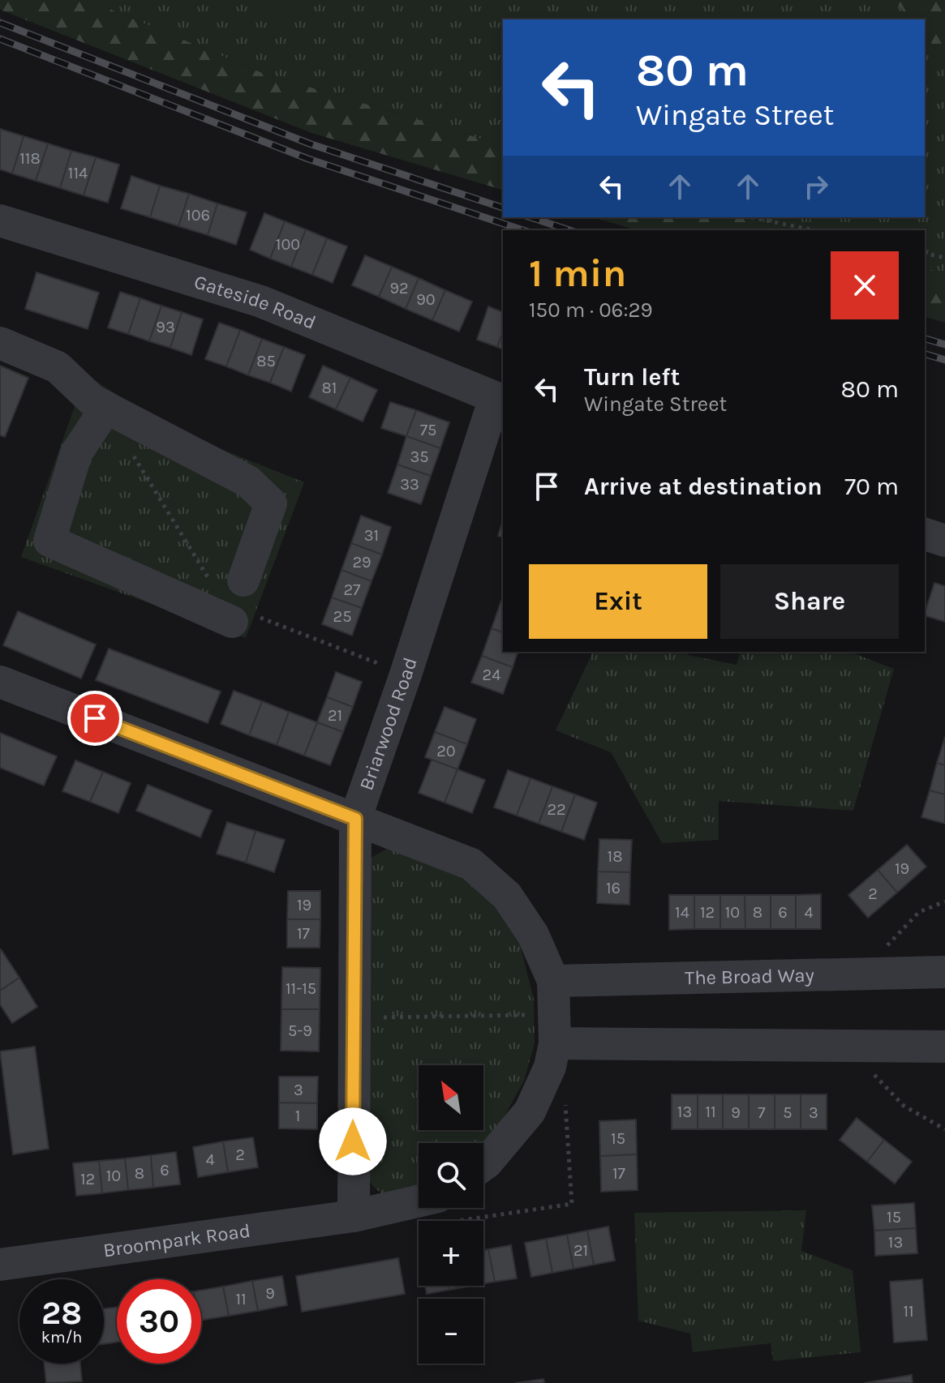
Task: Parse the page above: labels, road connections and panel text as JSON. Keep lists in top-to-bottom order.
{
  "streets": {
    "street": [
      "Gateside Road",
      "Briarwood Road",
      "The Broad Way",
      "Broompark Road"
    ]
  },
  "crossings": [
    ["Gateside Road", "Briarwood Road"],
    ["Briarwood Road", "Broompark Road"]
  ],
  "house_numbers": [
    "118",
    "114",
    "106",
    "100",
    "92",
    "90",
    "93",
    "85",
    "81",
    "75",
    "35",
    "33",
    "31",
    "29",
    "27",
    "25",
    "24",
    "21",
    "20",
    "22",
    "18",
    "19",
    "16",
    "2",
    "19",
    "14",
    "12",
    "10",
    "8",
    "6",
    "4",
    "17",
    "11-15",
    "5-9",
    "3",
    "13",
    "11",
    "9",
    "7",
    "5",
    "3",
    "1",
    "15",
    "2",
    "4",
    "6",
    "8",
    "17",
    "10",
    "12",
    "15",
    "13",
    "21",
    "9",
    "11",
    "11"
  ],
  "north": "top left",
  "page": {
    "turn": ["80 m", "Wingate Street"],
    "heading": ["1 min", "150 m · 06:29"],
    "list": [
      {
        "name": "Turn left",
        "note": "Wingate Street",
        "value": "80 m"
      },
      {
        "name": "Arrive at destination",
        "value": "70 m"
      }
    ],
    "buttons": ["Exit", "Share"],
    "map_buttons": ["+", "−"],
    "speed": "28 km/h",
    "limit": "30"
  }
}
